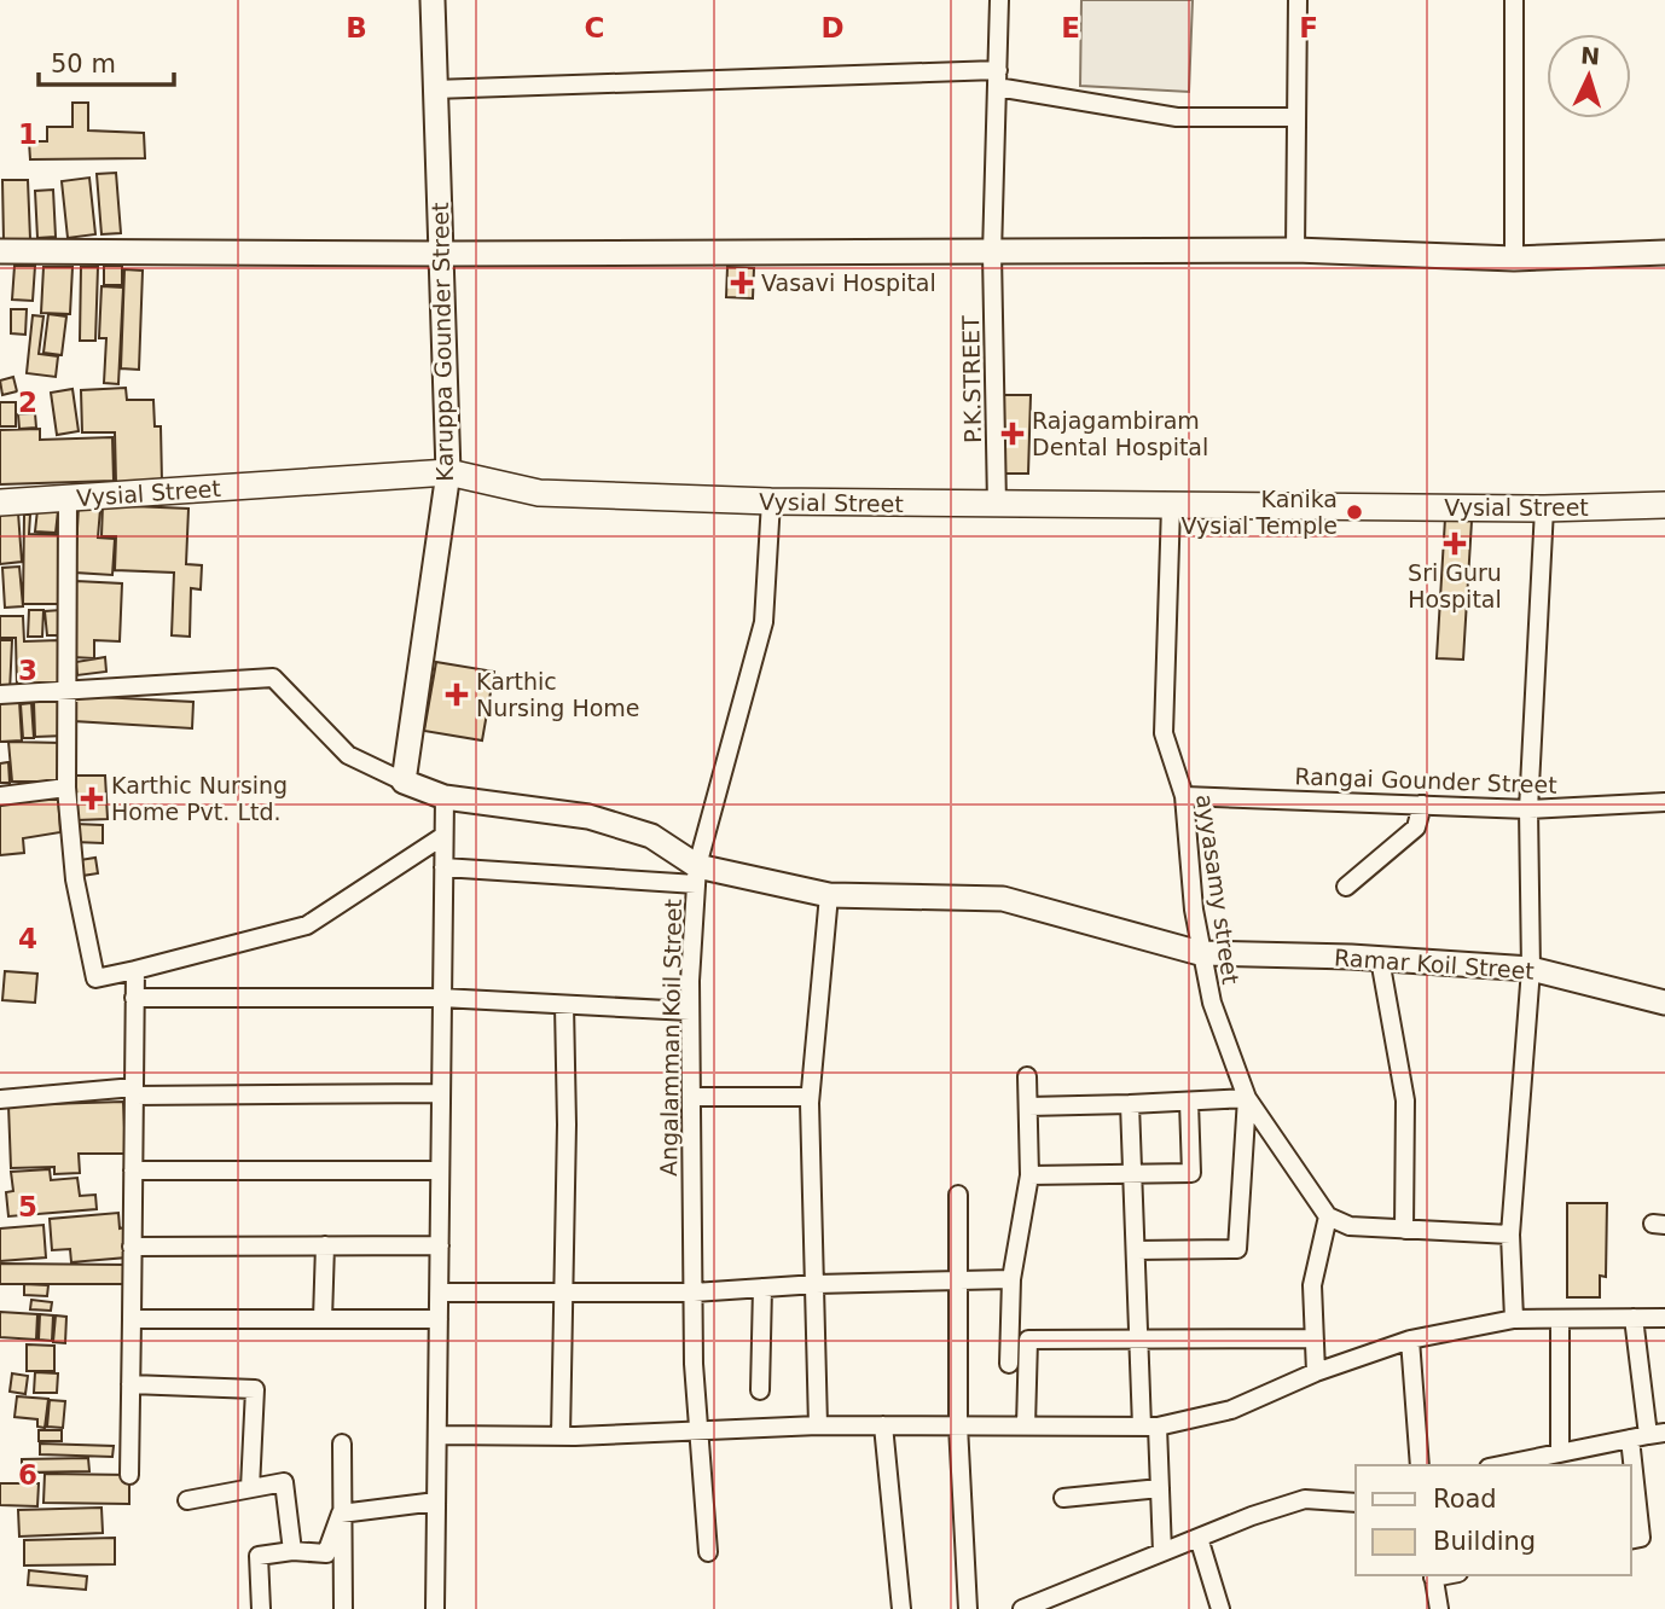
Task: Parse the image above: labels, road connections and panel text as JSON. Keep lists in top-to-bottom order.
{
  "streets": {
    "main road": ["Vysial Street"],
    "street": [
      "Karuppa Gounder Street",
      "P.K.STREET",
      "Rangai Gounder Street",
      "ayyasamy street",
      "Ramar Koil Street",
      "Angalamman Koil Street"
    ]
  },
  "crossings": [
    ["Karuppa Gounder Street", "Vysial Street"],
    ["P.K.STREET", "Vysial Street"],
    ["Vysial Street", "ayyasamy street"],
    ["Vysial Street", "Angalamman Koil Street"],
    ["Rangai Gounder Street", "ayyasamy street"],
    ["ayyasamy street", "Ramar Koil Street"],
    ["Ramar Koil Street", "Angalamman Koil Street"]
  ],
  "places": {
    "health": [
      "Vasavi Hospital",
      "Rajagambiram Dental Hospital",
      "Sri Guru Hospital",
      "Karthic Nursing Home",
      "Karthic Nursing Home Pvt. Ltd."
    ],
    "other": ["Kanika Vysial Temple"]
  },
  "legend": ["Road", "Building"],
  "scale_bar": "50 m",
  "north": "top",
  "grid": {
    "columns": [
      "B",
      "C",
      "D",
      "E",
      "F"
    ],
    "rows": [
      "1",
      "2",
      "3",
      "4",
      "5",
      "6"
    ]
  }
}
